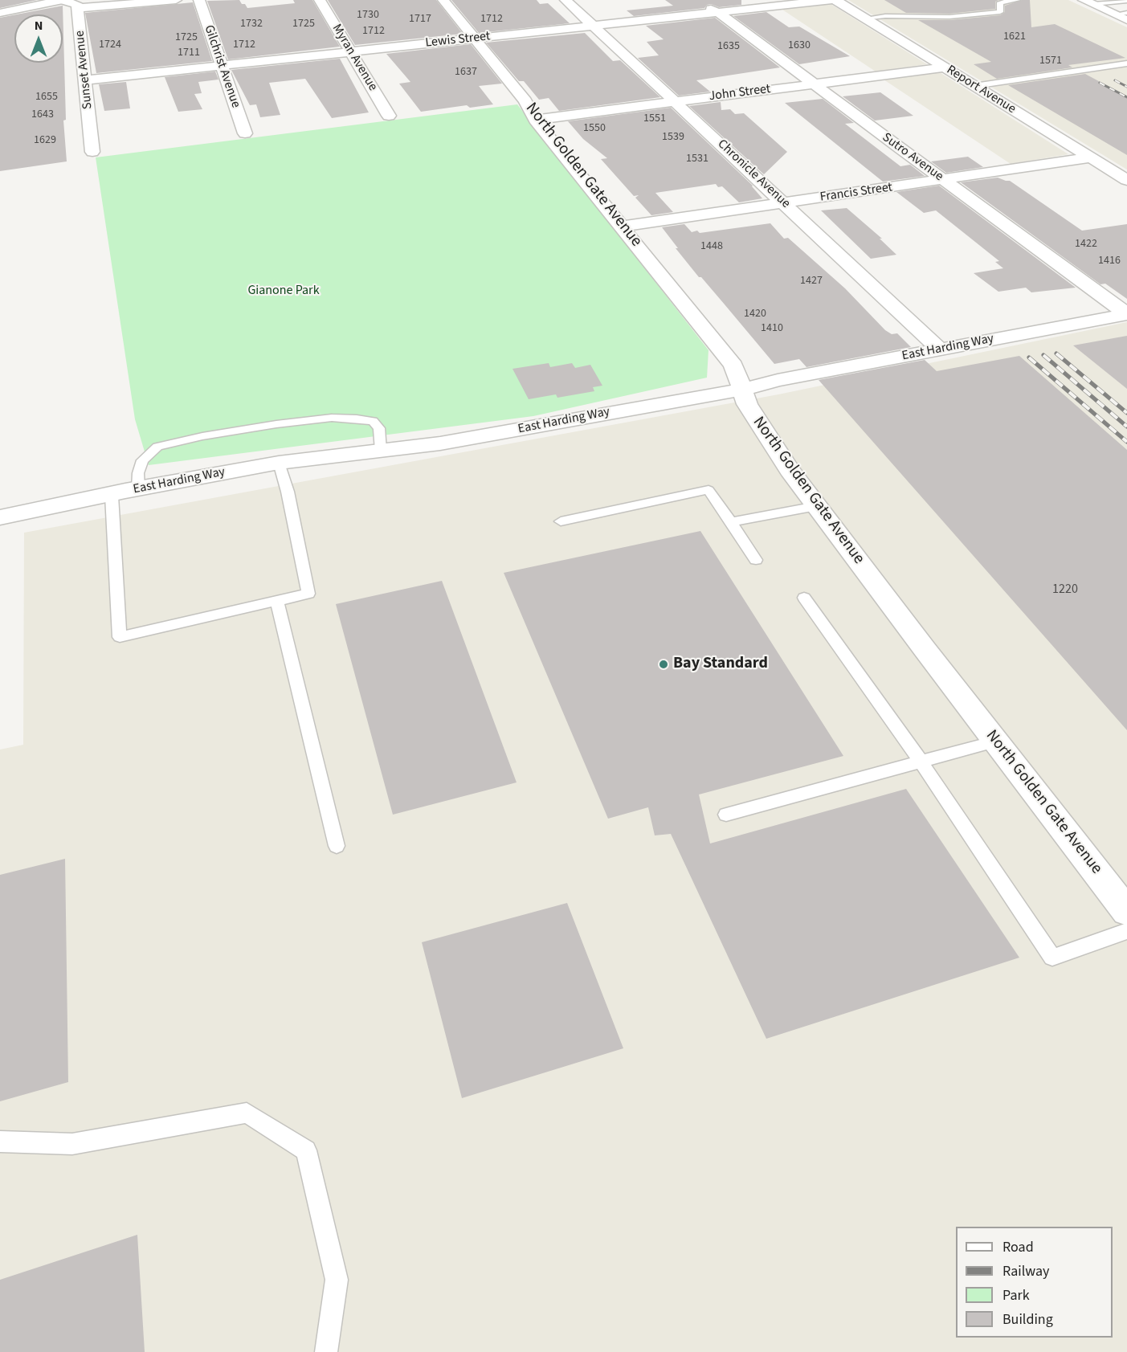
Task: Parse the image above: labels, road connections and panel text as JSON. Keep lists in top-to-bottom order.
{
  "streets": {
    "street": [
      "Lewis Street",
      "Myran Avenue",
      "Gilchrist Avenue",
      "Sunset Avenue",
      "Report Avenue",
      "John Street",
      "Sutro Avenue",
      "Chronicle Avenue",
      "North Golden Gate Avenue",
      "Francis Street",
      "East Harding Way"
    ]
  },
  "crossings": [
    ["Lewis Street", "Myran Avenue"],
    ["Lewis Street", "Gilchrist Avenue"],
    ["Lewis Street", "Sunset Avenue"],
    ["Lewis Street", "Sutro Avenue"],
    ["Lewis Street", "Chronicle Avenue"],
    ["Lewis Street", "North Golden Gate Avenue"],
    ["Report Avenue", "John Street"],
    ["Report Avenue", "Francis Street"],
    ["John Street", "Sutro Avenue"],
    ["John Street", "Chronicle Avenue"],
    ["John Street", "North Golden Gate Avenue"],
    ["Sutro Avenue", "Francis Street"],
    ["Sutro Avenue", "East Harding Way"],
    ["Chronicle Avenue", "Francis Street"],
    ["Chronicle Avenue", "East Harding Way"],
    ["North Golden Gate Avenue", "Francis Street"],
    ["North Golden Gate Avenue", "East Harding Way"]
  ],
  "parks": ["Gianone Park"],
  "places": ["Bay Standard"],
  "house_numbers": [
    "1730",
    "1717",
    "1712",
    "1732",
    "1725",
    "1712",
    "1621",
    "1725",
    "1724",
    "1712",
    "1630",
    "1635",
    "1711",
    "1571",
    "1637",
    "1655",
    "1643",
    "1551",
    "1550",
    "1539",
    "1629",
    "1531",
    "1422",
    "1448",
    "1416",
    "1427",
    "1420",
    "1410",
    "1220"
  ],
  "legend": [
    "Road",
    "Railway",
    "Park",
    "Building"
  ],
  "north": "top"
}
